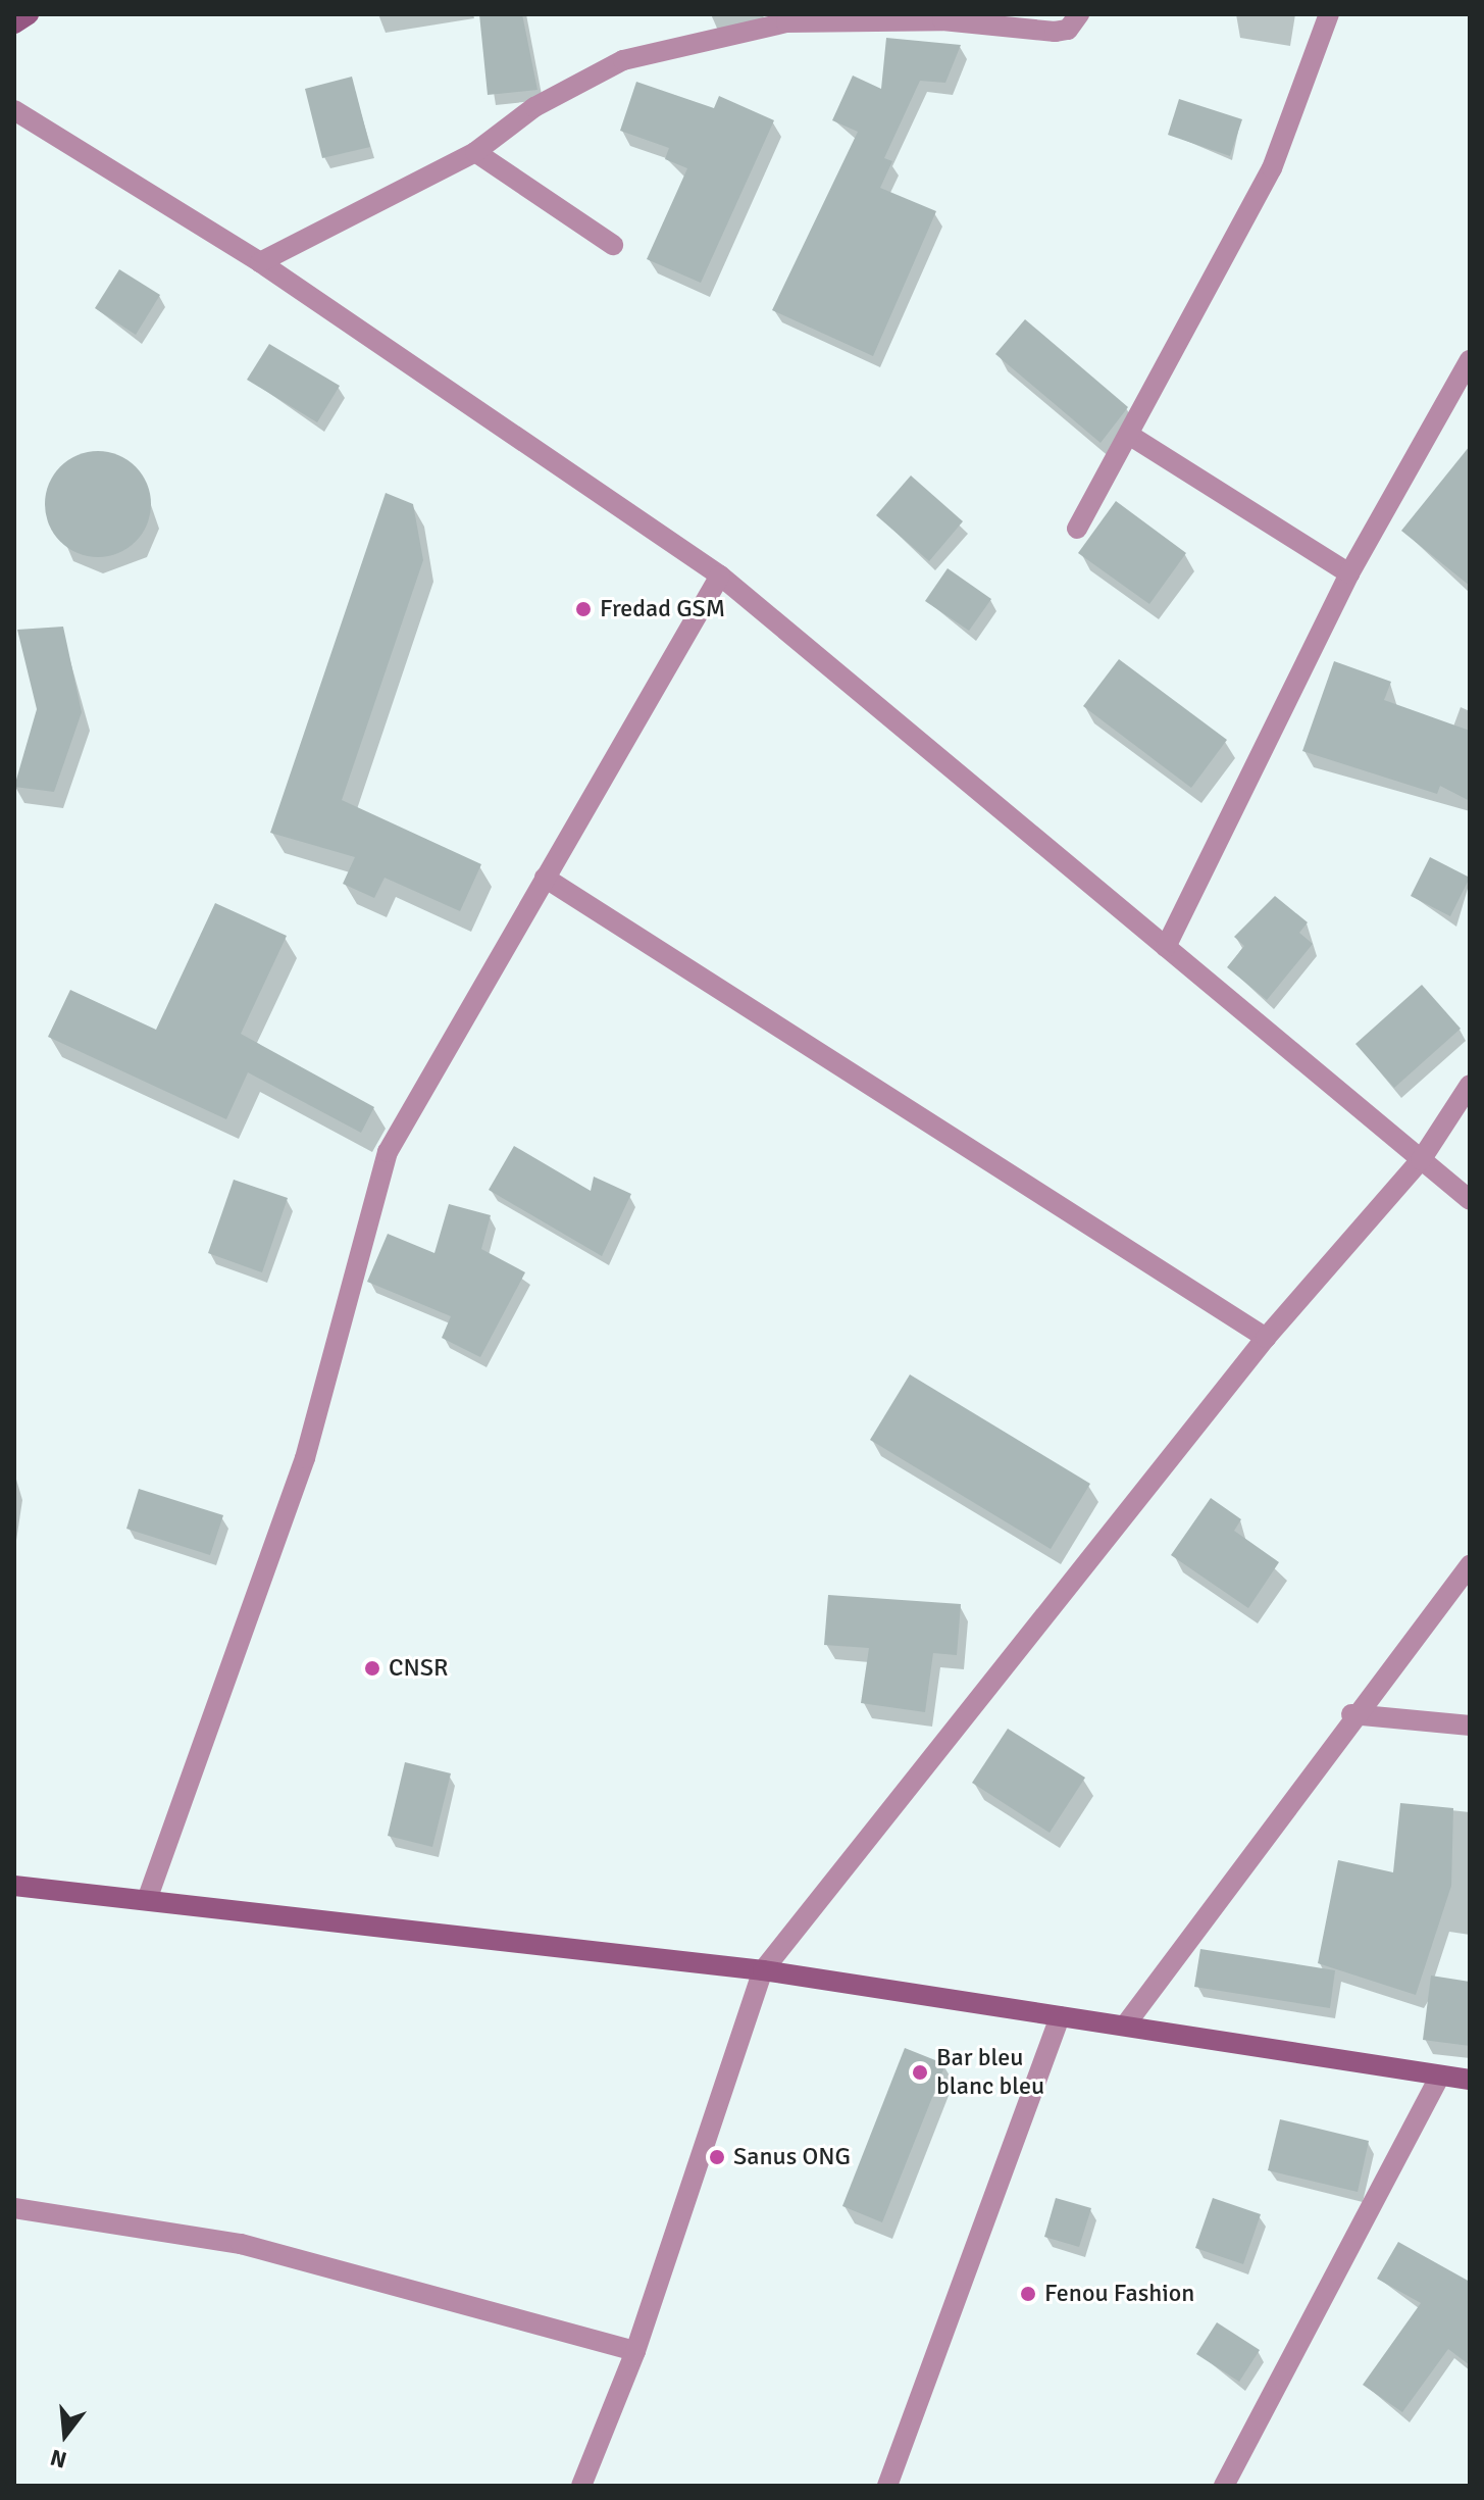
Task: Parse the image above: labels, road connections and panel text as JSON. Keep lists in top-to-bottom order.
{
  "places": [
    "Fredad GSM",
    "CNSR",
    "Bar bleu blanc bleu",
    "Sanus ONG",
    "Fenou Fashion"
  ],
  "north": "bottom"
}
